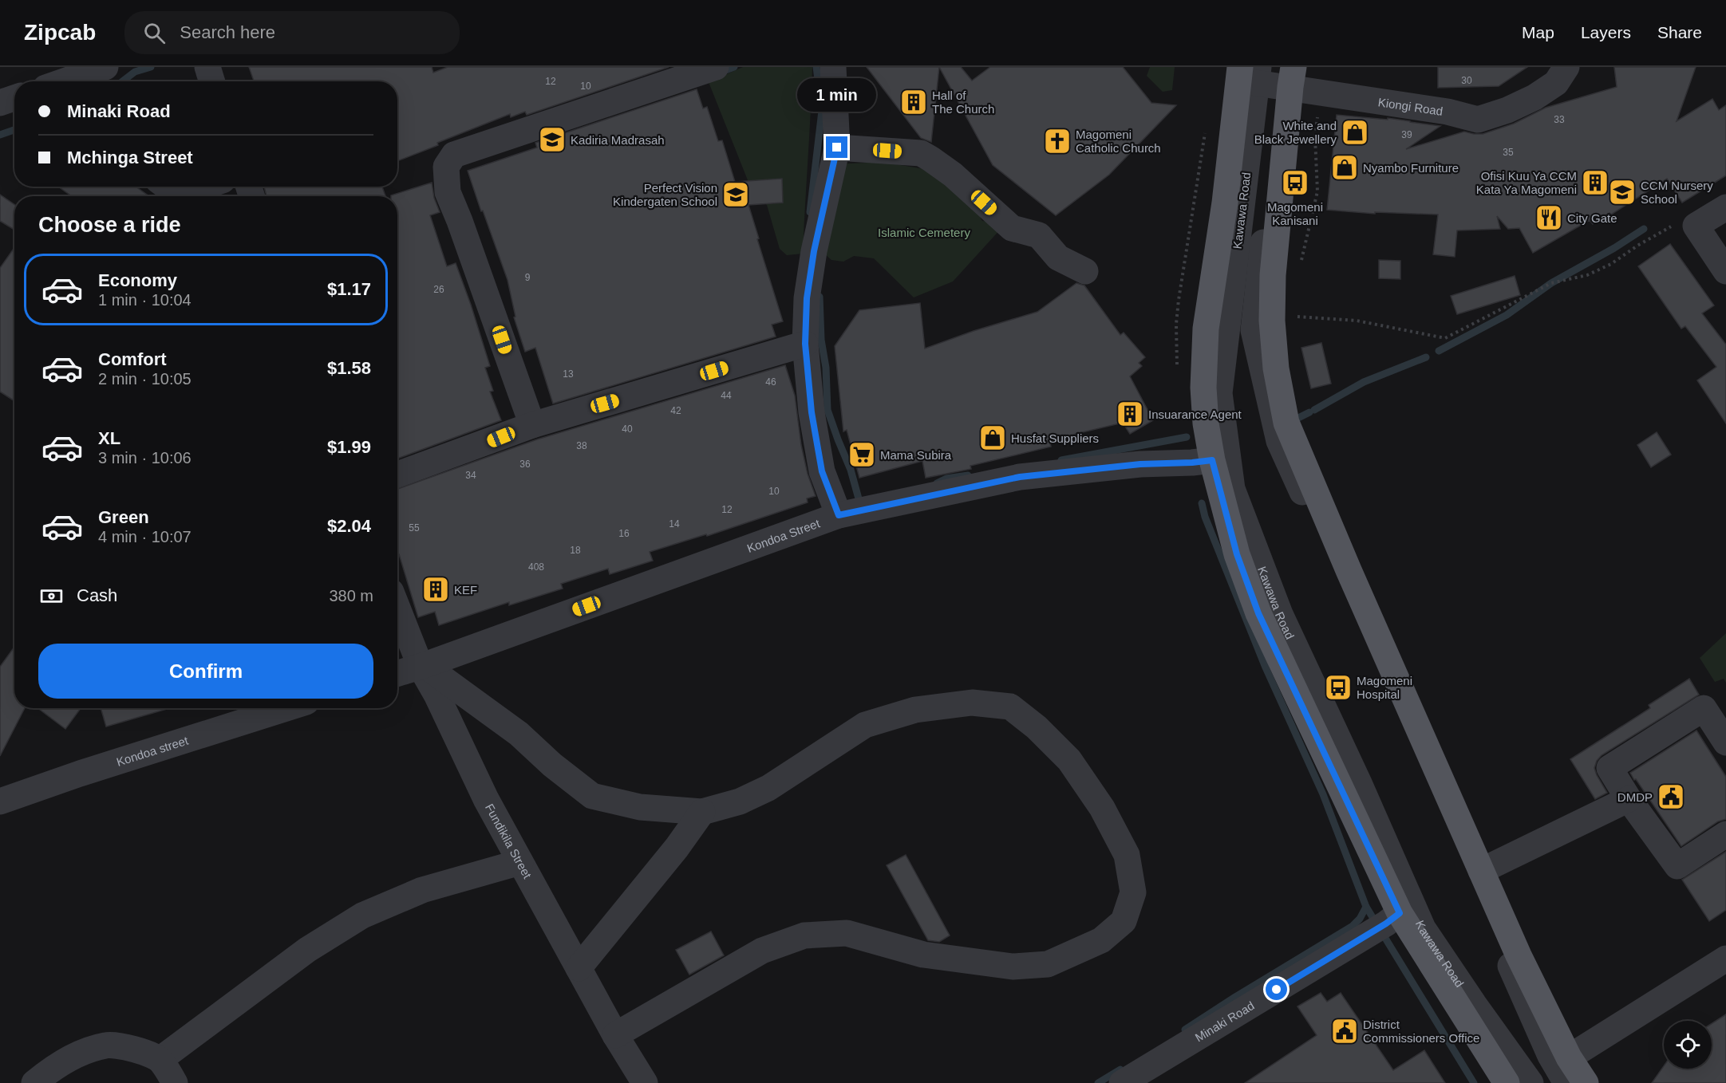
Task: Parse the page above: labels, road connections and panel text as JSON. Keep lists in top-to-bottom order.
{
  "streets": {
    "main road": ["Kawawa Road"],
    "street": [
      "Kiongi Road",
      "Kondoa Street",
      "Kondoa street",
      "Fundikila Street",
      "Minaki Road"
    ]
  },
  "crossings": [
    ["Kiongi Road", "Kawawa Road"],
    ["Kawawa Road", "Kondoa Street"],
    ["Kawawa Road", "Minaki Road"],
    ["Kondoa Street", "Fundikila Street"]
  ],
  "parks": ["Islamic Cemetery"],
  "places": {
    "building": [
      "Hall of The Church",
      "Ofisi Kuu Ya CCM Kata Ya Magomeni",
      "Insuarance Agent",
      "KEF"
    ],
    "shop": ["White and Black Jewellery", "Nyambo Furniture", "Husfat Suppliers"],
    "school or university": ["Kadiria Madrasah", "CCM Nursery School", "Perfect Vision Kindergaten School"],
    "church": ["Magomeni Catholic Church"],
    "bus stop": ["Magomeni Kanisani", "Magomeni Hospital"],
    "restaurant": ["City Gate"],
    "supermarket": ["Mama Subira"],
    "public building": ["DMDP", "District Commissioners Office"]
  },
  "house_numbers": [
    "30",
    "12",
    "10",
    "33",
    "39",
    "35",
    "9",
    "26",
    "13",
    "46",
    "44",
    "42",
    "40",
    "38",
    "36",
    "34",
    "10",
    "12",
    "14",
    "55",
    "16",
    "18",
    "408"
  ],
  "page": {
    "header": "Zipcab",
    "search": "Search here",
    "nav": ["Map", "Layers", "Share"],
    "bubble": "1 min",
    "banner": ["Minaki Road", "Mchinga Street"],
    "heading": "Choose a ride",
    "list": [
      {
        "name": "Economy",
        "note": "1 min · 10:04",
        "value": "$1.17"
      },
      {
        "name": "Comfort",
        "note": "2 min · 10:05",
        "value": "$1.58"
      },
      {
        "name": "XL",
        "note": "3 min · 10:06",
        "value": "$1.99"
      },
      {
        "name": "Green",
        "note": "4 min · 10:07",
        "value": "$2.04"
      }
    ],
    "pay": ["Cash", "380 m"],
    "buttons": "Confirm"
  }
}
